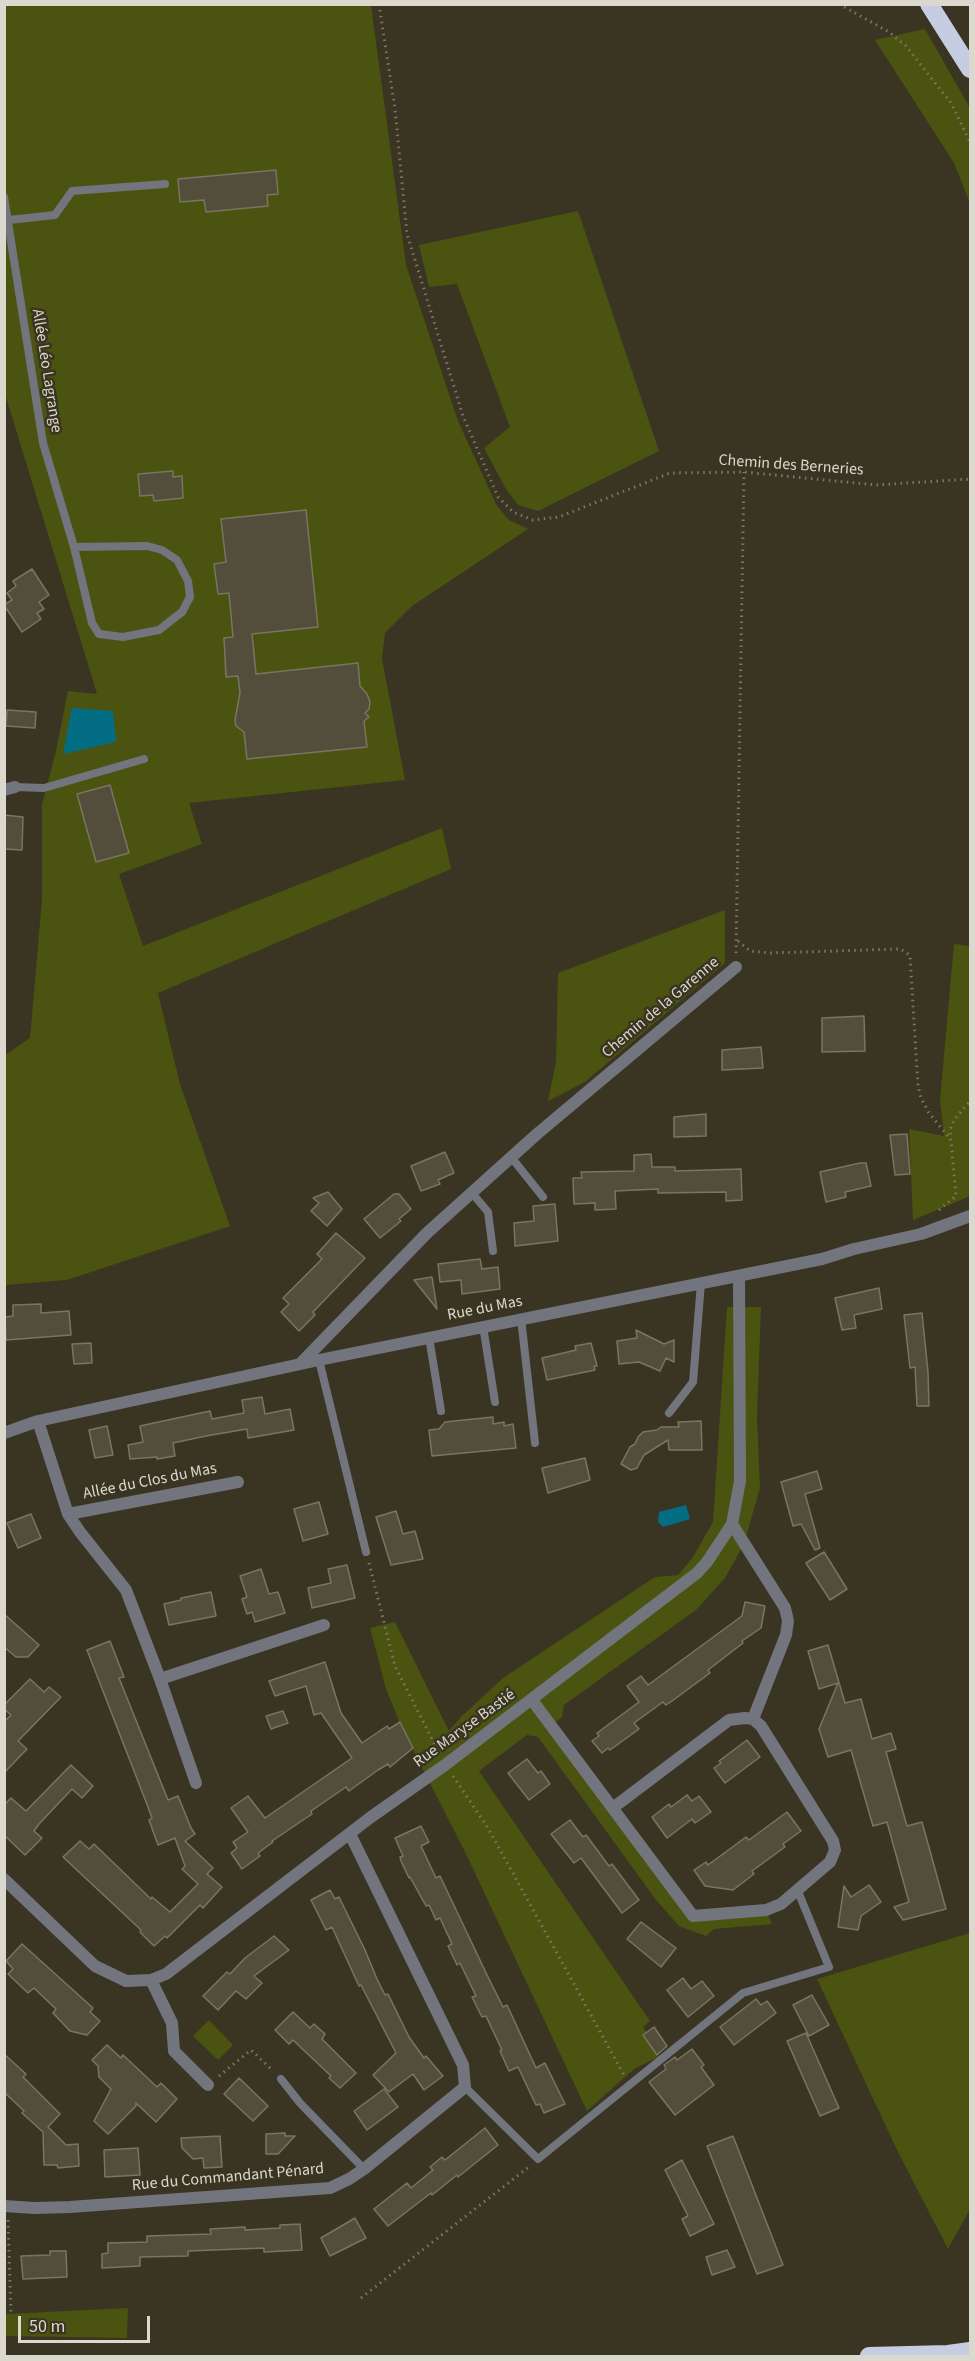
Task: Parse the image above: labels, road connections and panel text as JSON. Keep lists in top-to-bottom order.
{
  "streets": {
    "street": [
      "Chemin de la Garenne",
      "Rue du Mas",
      "Allée du Clos du Mas",
      "Rue Maryse Bastié",
      "Rue du Commandant Pénard"
    ],
    "lane": ["Allée Léo Lagrange"],
    "path": ["Chemin des Berneries"]
  },
  "crossings": [
    ["Chemin des Berneries", "Chemin de la Garenne"],
    ["Chemin de la Garenne", "Rue du Mas"],
    ["Rue du Mas", "Allée du Clos du Mas"],
    ["Rue du Mas", "Rue Maryse Bastié"]
  ],
  "scale_bar": "50 m"
}
